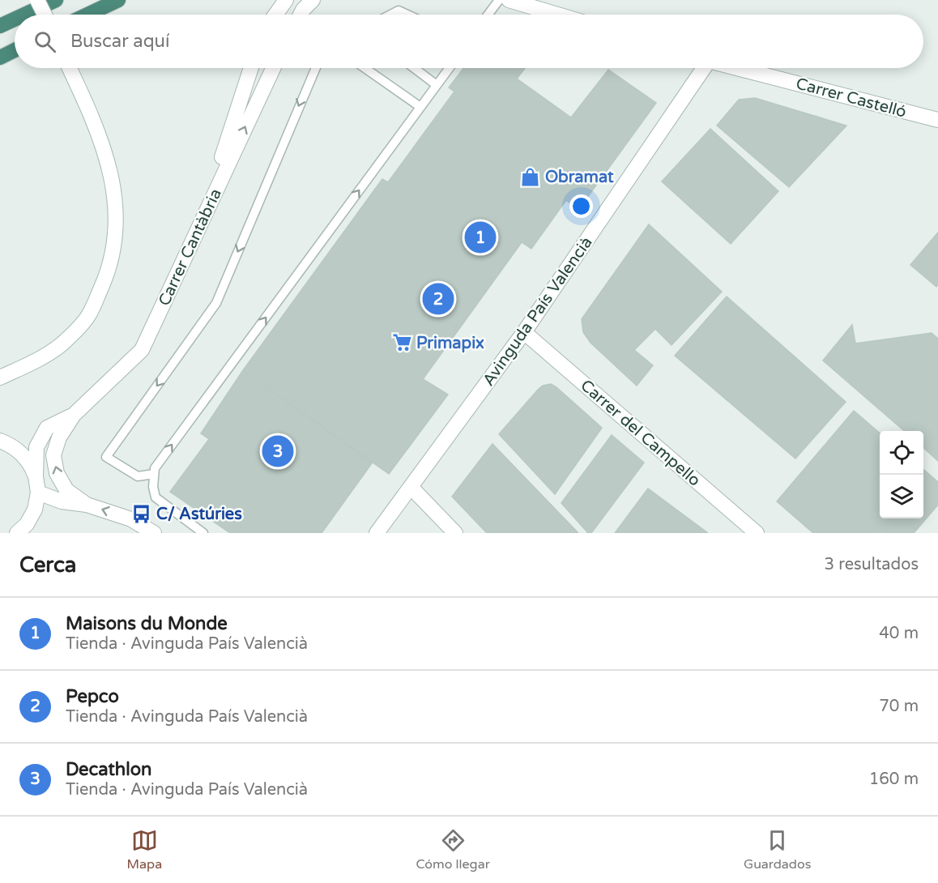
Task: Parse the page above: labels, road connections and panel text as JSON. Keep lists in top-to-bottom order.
{
  "streets": {
    "street": [
      "Carrer Castelló",
      "Carrer Cantàbria",
      "Avinguda País Valencià",
      "Carrer del Campello"
    ]
  },
  "crossings": [
    ["Avinguda País Valencià", "Carrer del Campello"]
  ],
  "places": {
    "shop": ["Obramat"],
    "supermarket": ["Primapix"],
    "bus stop": ["C/ Astúries"]
  },
  "page": {
    "search": "Buscar aquí",
    "pins": ["1", "2", "3"],
    "heading": ["Cerca", "3 resultados"],
    "list": [
      {
        "mark": "1",
        "name": "Maisons du Monde",
        "note": "Tienda · Avinguda País Valencià",
        "value": "40 m"
      },
      {
        "mark": "2",
        "name": "Pepco",
        "note": "Tienda · Avinguda País Valencià",
        "value": "70 m"
      },
      {
        "mark": "3",
        "name": "Decathlon",
        "note": "Tienda · Avinguda País Valencià",
        "value": "160 m"
      }
    ],
    "nav": ["Mapa", "Cómo llegar", "Guardados"]
  }
}
